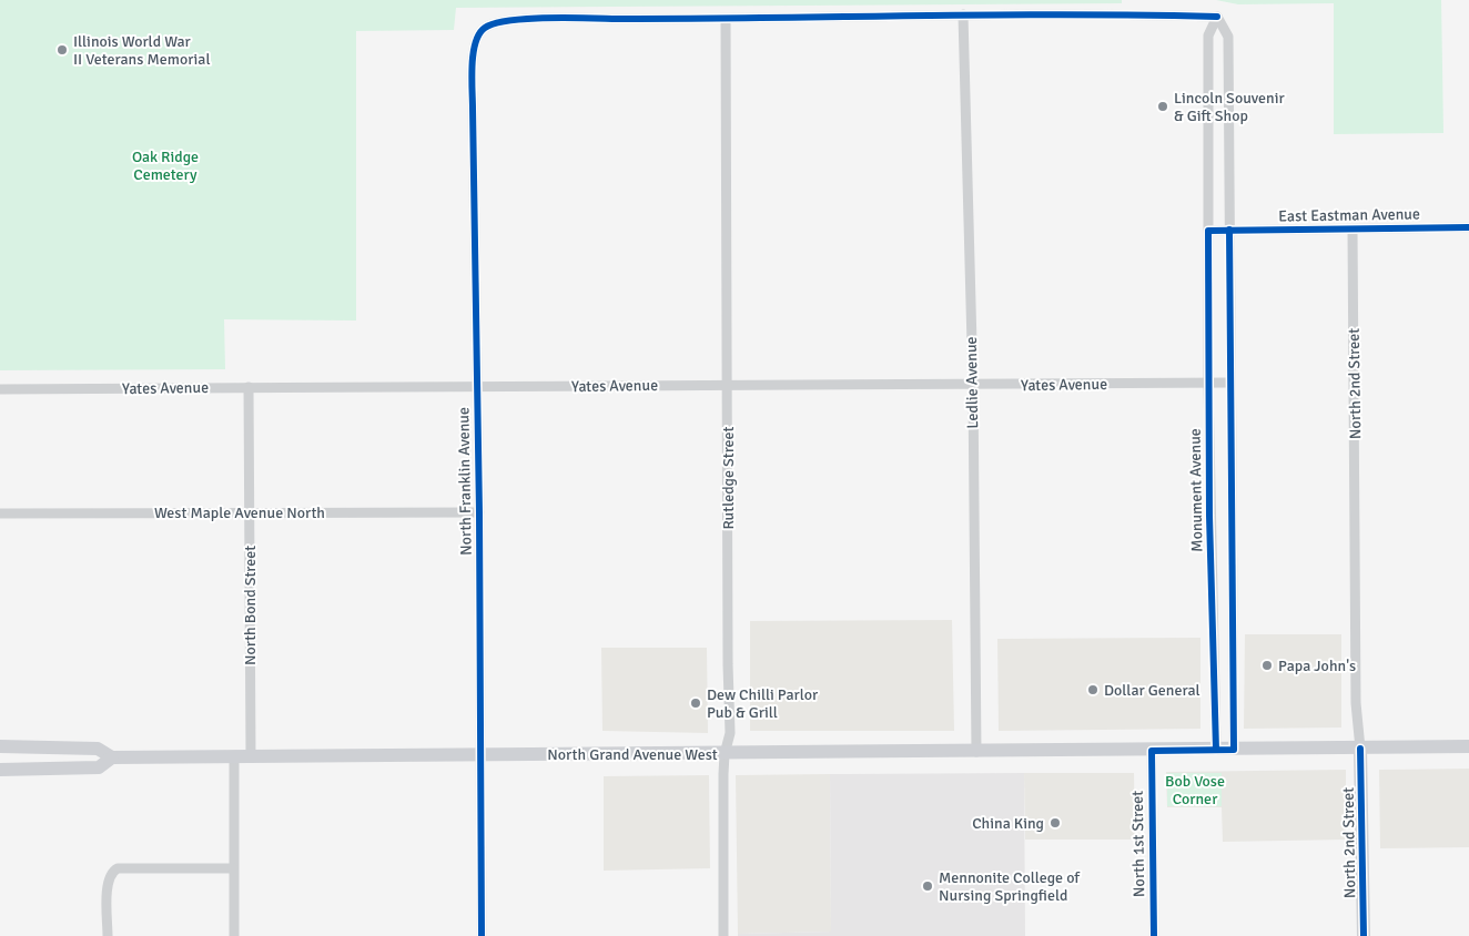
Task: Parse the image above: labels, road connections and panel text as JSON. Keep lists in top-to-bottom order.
{
  "streets": {
    "main road": ["North 2nd Street", "North Grand Avenue West"],
    "street": [
      "East Eastman Avenue",
      "Ledlie Avenue",
      "Yates Avenue",
      "Rutledge Street",
      "North Franklin Avenue",
      "Monument Avenue",
      "West Maple Avenue North",
      "North Bond Street",
      "North 1st Street"
    ]
  },
  "crossings": [
    ["East Eastman Avenue", "North 2nd Street"],
    ["East Eastman Avenue", "Monument Avenue"],
    ["Ledlie Avenue", "Yates Avenue"],
    ["Ledlie Avenue", "North Grand Avenue West"],
    ["North 2nd Street", "North Grand Avenue West"],
    ["Yates Avenue", "Rutledge Street"],
    ["Yates Avenue", "North Franklin Avenue"],
    ["Yates Avenue", "Monument Avenue"],
    ["Yates Avenue", "North Bond Street"],
    ["Rutledge Street", "North Franklin Avenue"],
    ["Rutledge Street", "North Grand Avenue West"],
    ["North Franklin Avenue", "West Maple Avenue North"],
    ["North Franklin Avenue", "North Grand Avenue West"],
    ["Monument Avenue", "North Grand Avenue West"],
    ["West Maple Avenue North", "North Bond Street"],
    ["North Bond Street", "North Grand Avenue West"],
    ["North Grand Avenue West", "North 1st Street"]
  ],
  "parks": ["Oak Ridge Cemetery", "Bob Vose Corner"],
  "places": [
    "Illinois World War II Veterans Memorial",
    "Lincoln Souvenir & Gift Shop",
    "Papa John's",
    "Dollar General",
    "Dew Chilli Parlor Pub & Grill",
    "China King",
    "Mennonite College of Nursing Springfield"
  ]
}
